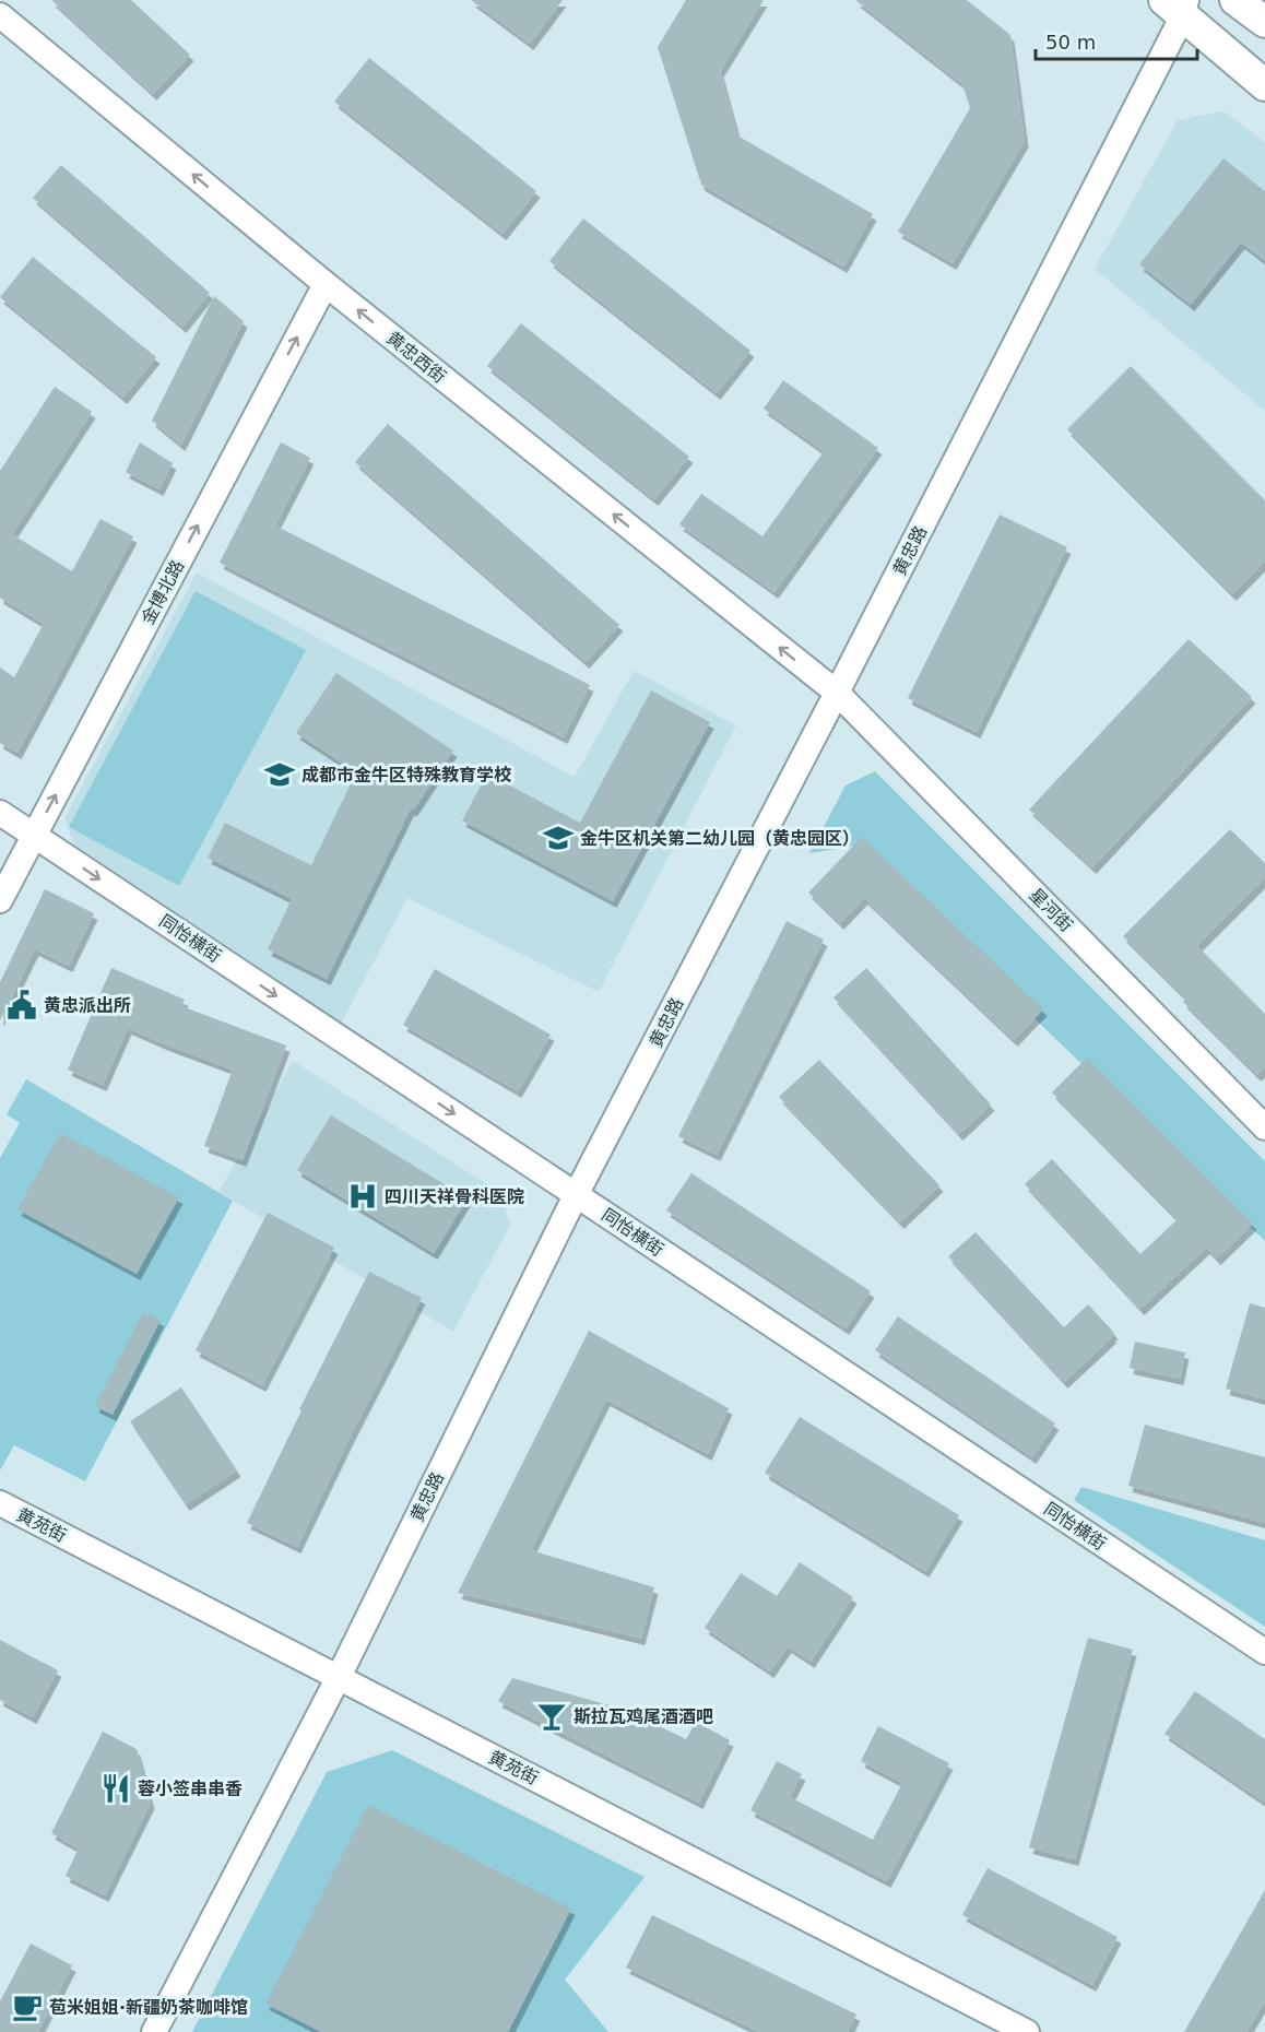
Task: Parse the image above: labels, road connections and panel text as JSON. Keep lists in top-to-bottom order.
{
  "streets": {
    "street": [
      "黄忠西街",
      "黄忠路",
      "金博北路",
      "星河街",
      "同怡横街",
      "黄苑街"
    ]
  },
  "crossings": [
    ["黄忠西街", "黄忠路"],
    ["黄忠西街", "金博北路"],
    ["黄忠西街", "星河街"],
    ["黄忠路", "星河街"],
    ["黄忠路", "同怡横街"],
    ["黄忠路", "黄苑街"],
    ["金博北路", "同怡横街"]
  ],
  "one_way": ["黄忠西街", "金博北路", "同怡横街"],
  "places": {
    "school or university": ["成都市金牛区特殊教育学校", "金牛区机关第二幼儿园（黄忠园区）"],
    "public building": ["黄忠派出所"],
    "hospital": ["四川天祥骨科医院"],
    "bar": ["斯拉瓦鸡尾酒酒吧"],
    "restaurant": ["蓉小签串串香"],
    "cafe": ["苞米姐姐·新疆奶茶咖啡馆"]
  },
  "scale_bar": "50 m"
}
